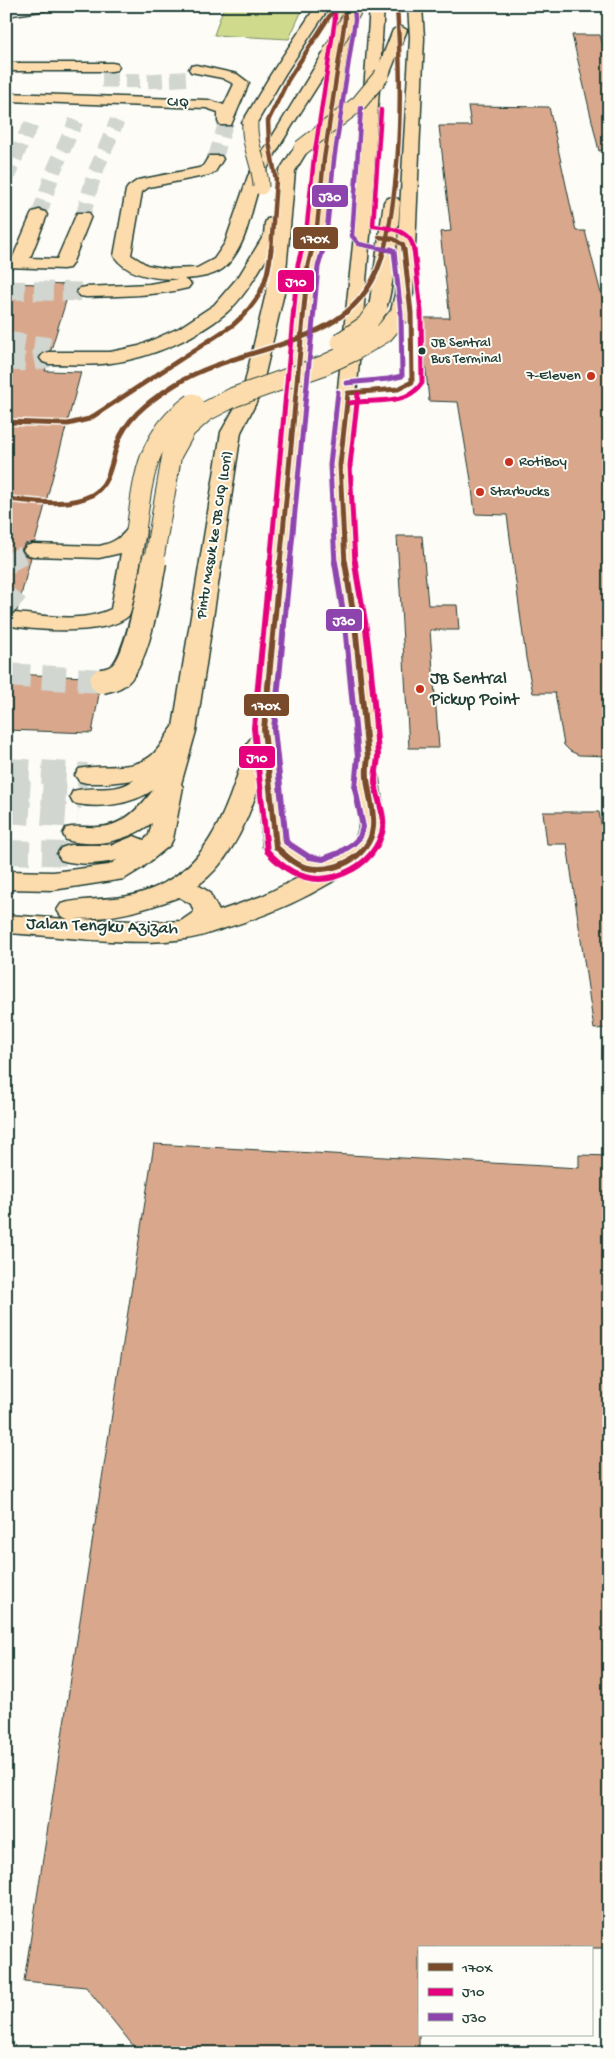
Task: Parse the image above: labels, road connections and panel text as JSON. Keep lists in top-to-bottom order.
{
  "streets": {
    "main road": ["CIQ", "Pintu Masuk ke JB CIQ (Lori)", "Jalan Tengku Azizah"]
  },
  "places": [
    "JB Sentral Bus Terminal",
    "7-Eleven",
    "RotiBoy",
    "Starbucks",
    "JB Sentral Pickup Point"
  ],
  "lines": ["transit line 170X", "transit line J30", "transit line J10"],
  "legend": ["170X", "J10", "J30"]
}
